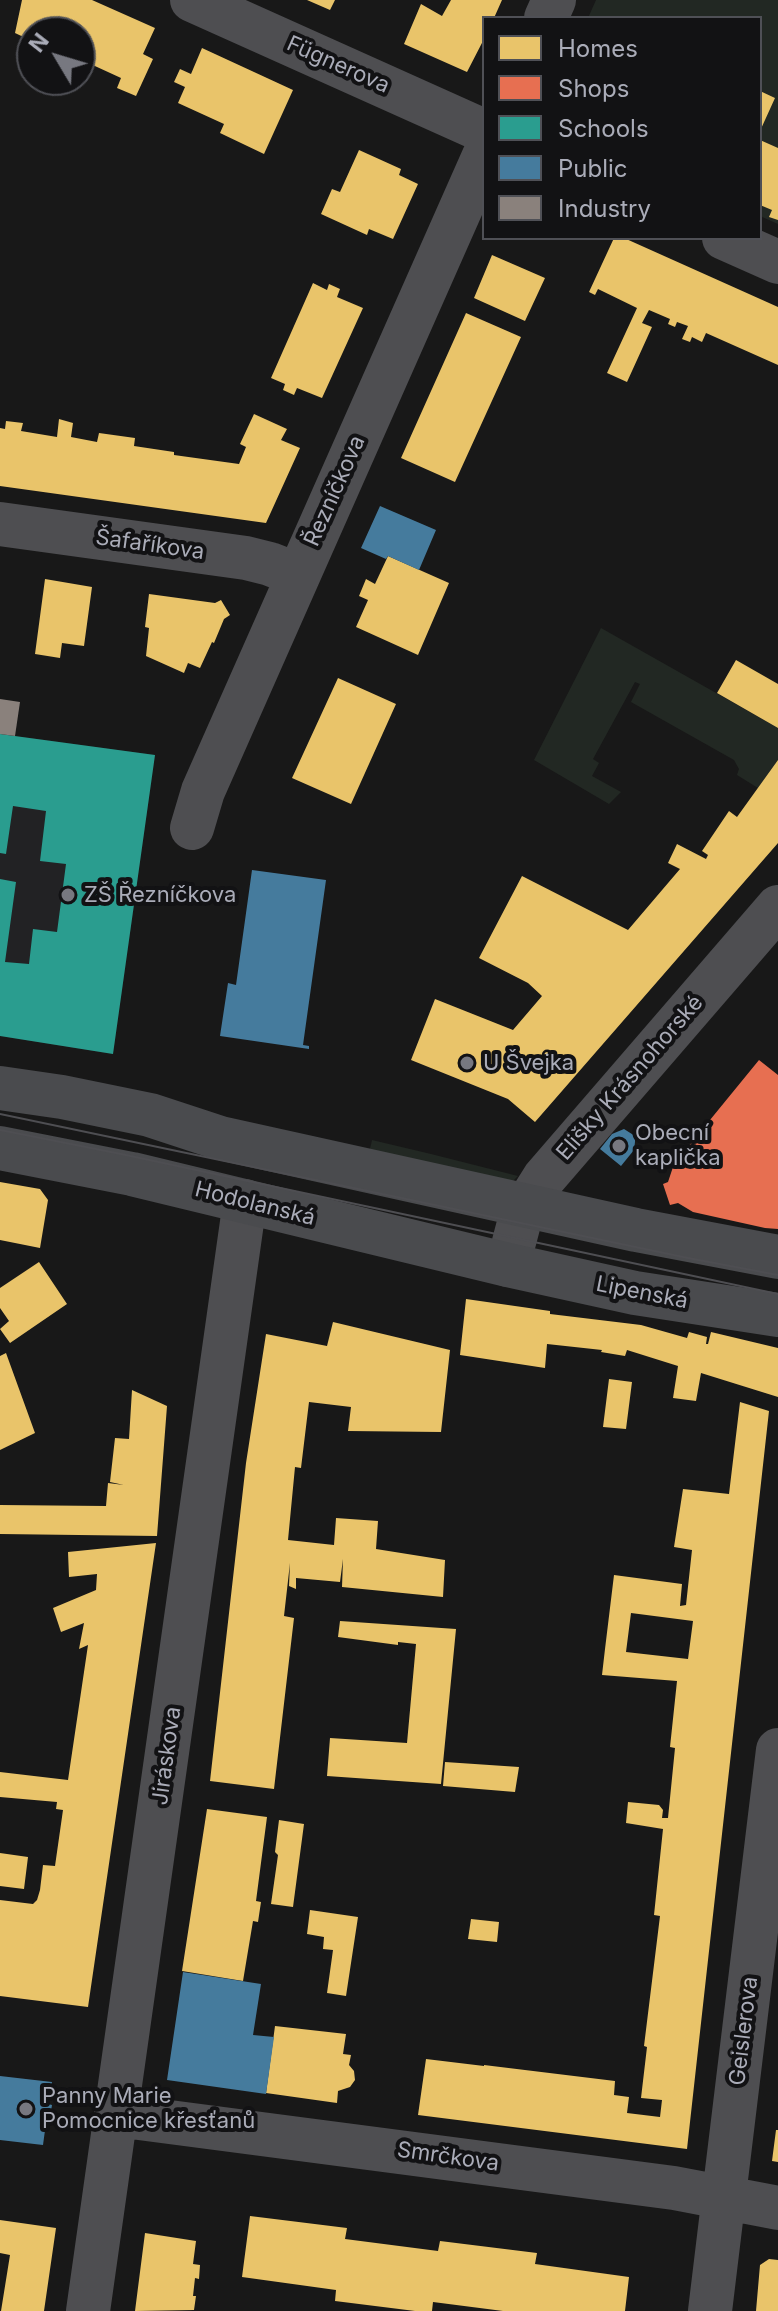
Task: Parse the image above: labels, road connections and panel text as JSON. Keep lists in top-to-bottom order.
{
  "streets": {
    "main road": ["Hodolanská", "Lipenská"],
    "street": [
      "Fügnerova",
      "Řezníčkova",
      "Šafaříkova",
      "Elišky Krásnohorské",
      "Jiráskova",
      "Geislerova",
      "Smrčkova"
    ]
  },
  "crossings": [
    ["Řezníčkova", "Šafaříkova"],
    ["Elišky Krásnohorské", "Hodolanská"],
    ["Elišky Krásnohorské", "Lipenská"],
    ["Hodolanská", "Lipenská"],
    ["Hodolanská", "Jiráskova"],
    ["Jiráskova", "Smrčkova"],
    ["Geislerova", "Smrčkova"]
  ],
  "places": [
    "ZŠ Řezníčkova",
    "U Švejka",
    "Obecní kaplička",
    "Panny Marie Pomocnice křesťanů"
  ],
  "legend": [
    "Homes",
    "Shops",
    "Schools",
    "Public",
    "Industry"
  ],
  "north": "top left"
}
